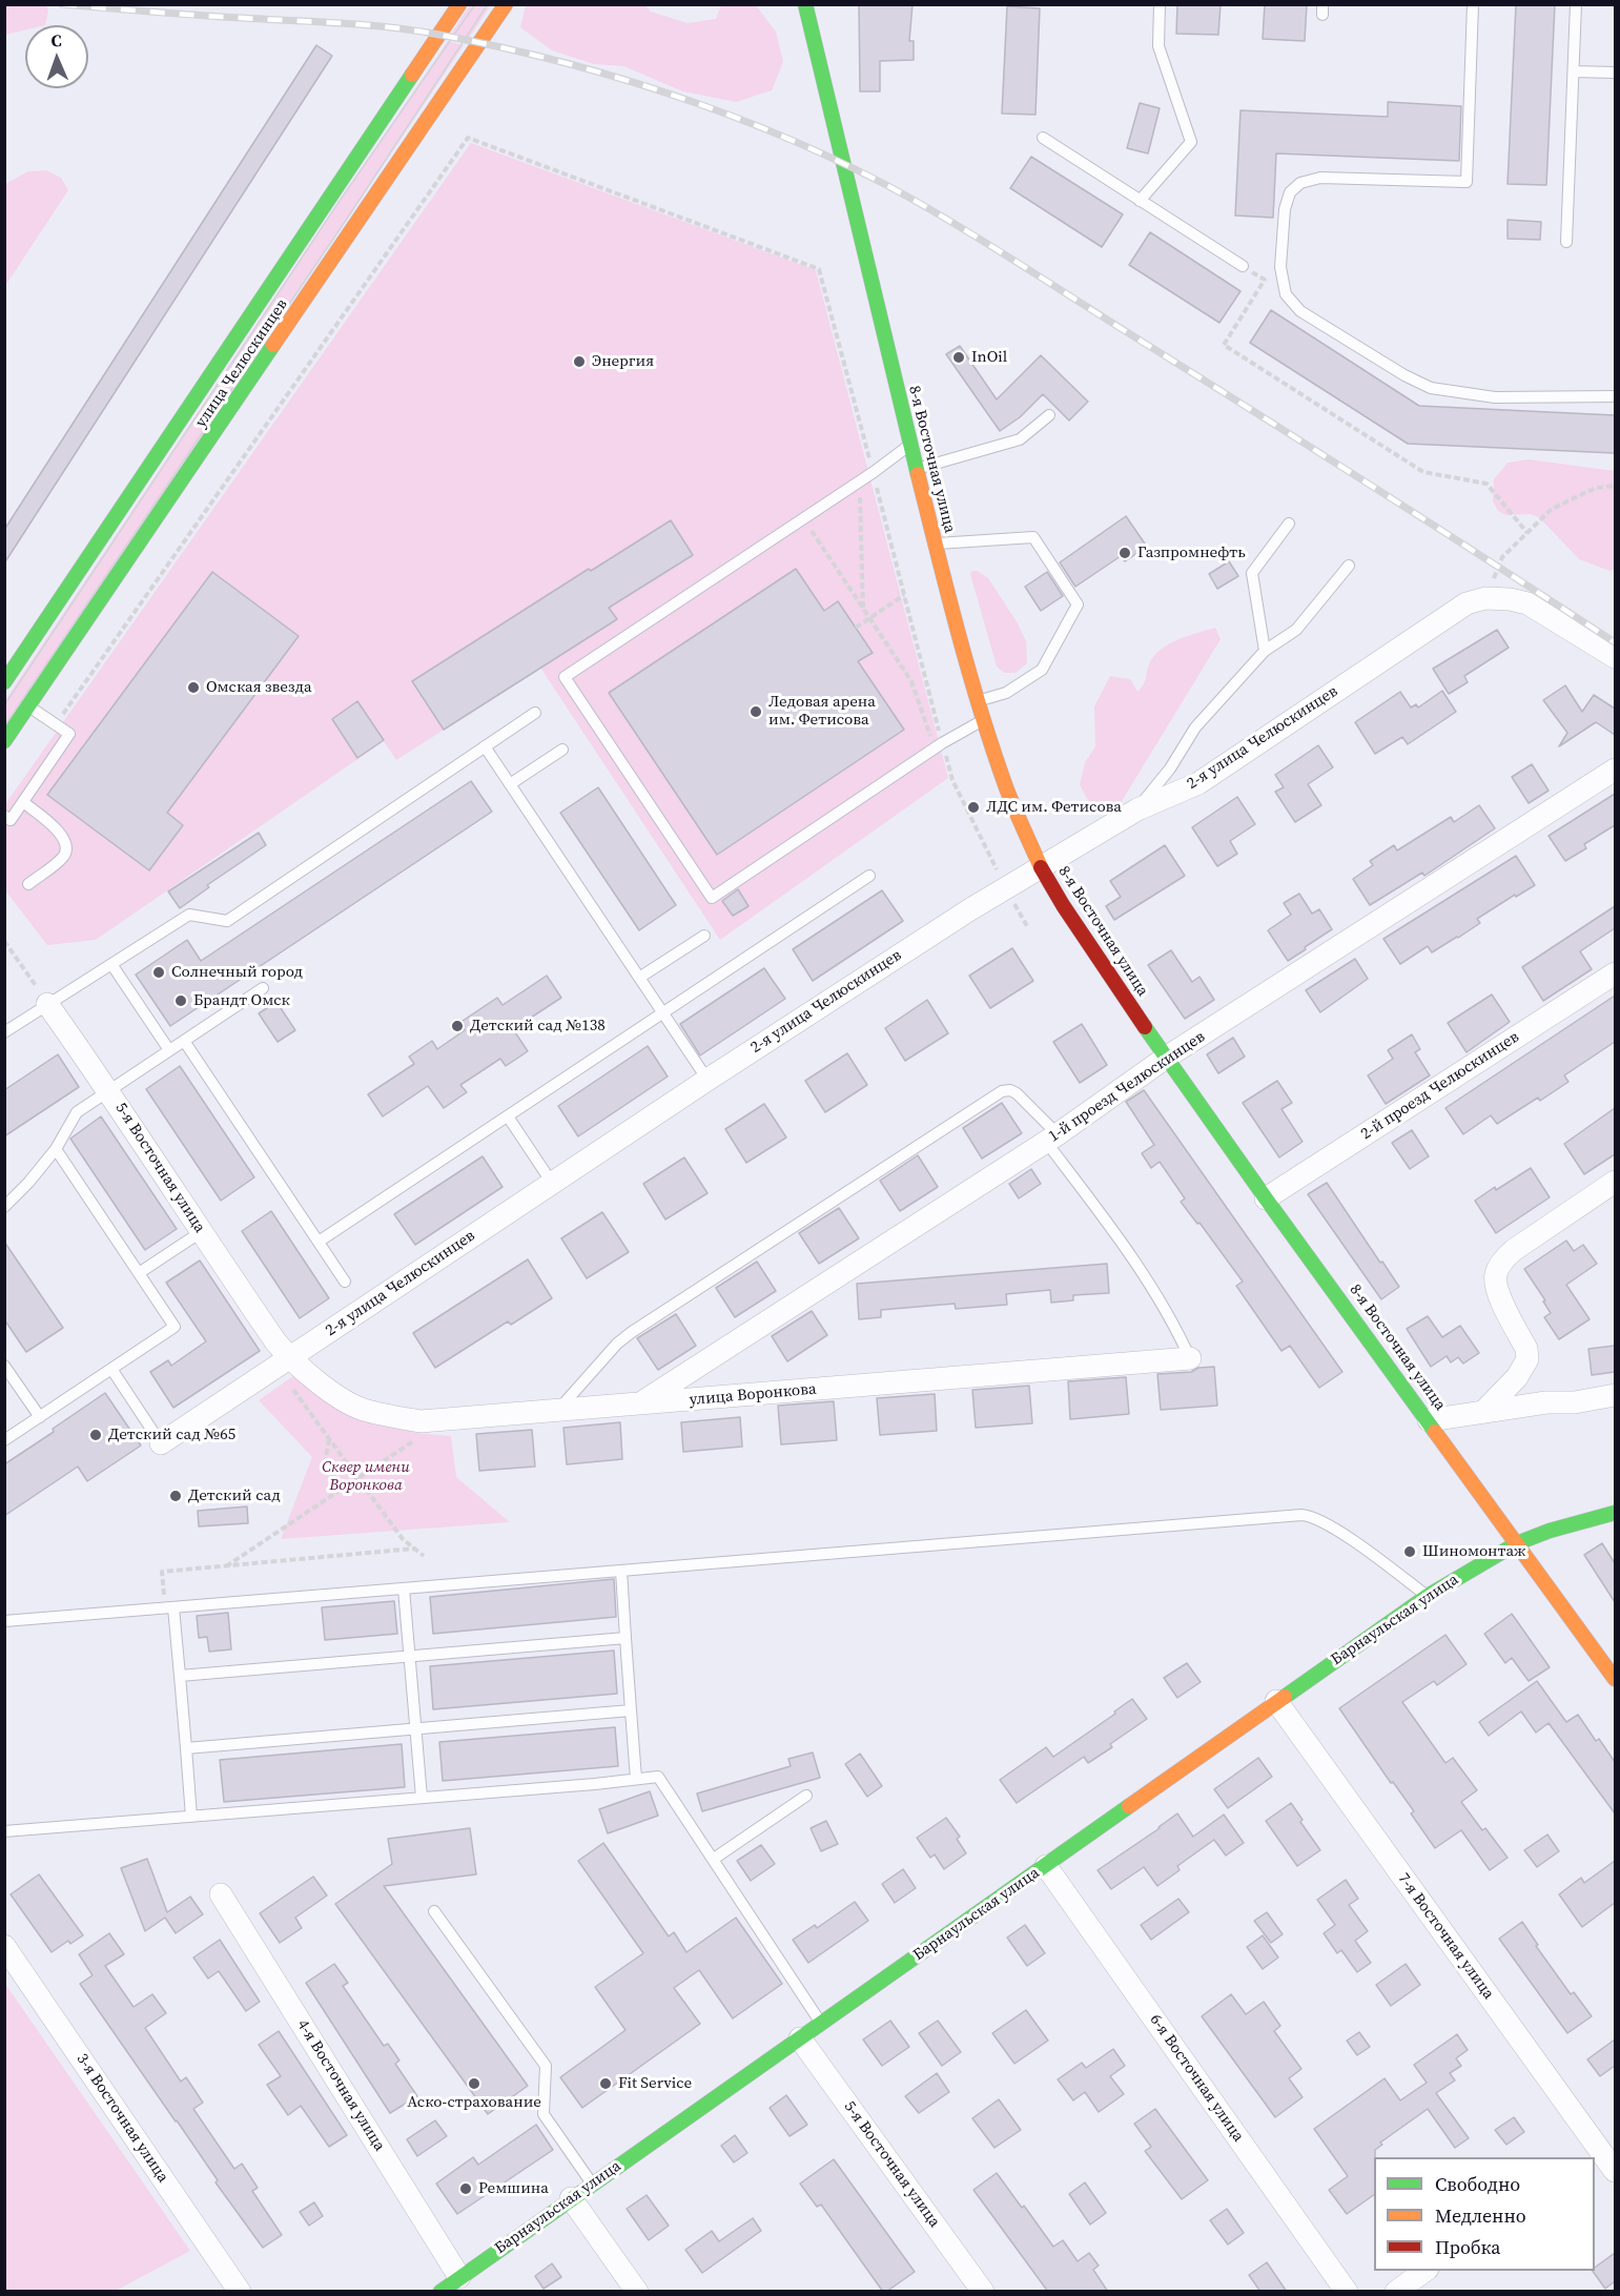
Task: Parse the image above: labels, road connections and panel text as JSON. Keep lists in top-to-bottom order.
{
  "streets": {
    "main road": ["улица Челюскинцев", "8-я Восточная улица", "Барнаульская улица"],
    "street": [
      "2-я улица Челюскинцев",
      "2-й проезд Челюскинцев",
      "1-й проезд Челюскинцев",
      "5-я Восточная улица",
      "улица Воронкова",
      "7-я Восточная улица",
      "6-я Восточная улица",
      "4-я Восточная улица",
      "3-я Восточная улица"
    ]
  },
  "crossings": [
    ["8-я Восточная улица", "2-я улица Челюскинцев"],
    ["8-я Восточная улица", "2-й проезд Челюскинцев"],
    ["8-я Восточная улица", "1-й проезд Челюскинцев"],
    ["8-я Восточная улица", "Барнаульская улица"],
    ["2-я улица Челюскинцев", "5-я Восточная улица"],
    ["1-й проезд Челюскинцев", "улица Воронкова"],
    ["5-я Восточная улица", "улица Воронкова"],
    ["5-я Восточная улица", "Барнаульская улица"],
    ["Барнаульская улица", "7-я Восточная улица"],
    ["Барнаульская улица", "6-я Восточная улица"],
    ["Барнаульская улица", "4-я Восточная улица"]
  ],
  "parks": ["Сквер имени Воронкова"],
  "places": [
    "InOil",
    "Энергия",
    "Газпромнефть",
    "Омская звезда",
    "Ледовая арена им. Фетисова",
    "ЛДС им. Фетисова",
    "Солнечный город",
    "Брандт Омск",
    "Детский сад №138",
    "Детский сад №65",
    "Детский сад",
    "Шиномонтаж",
    "Аско-страхование",
    "Fit Service",
    "Ремшина"
  ],
  "legend": ["Свободно", "Медленно", "Пробка"],
  "north": "top"
}
